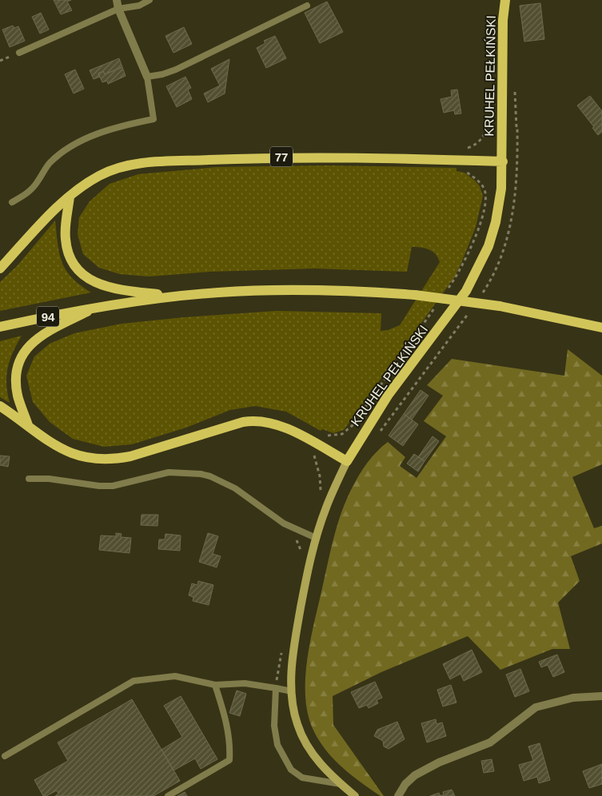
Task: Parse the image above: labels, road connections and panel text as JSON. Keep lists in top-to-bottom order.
{
  "streets": {
    "main road": ["KRUHEL PEŁKIŃSKI", "77", "94"]
  },
  "crossings": [
    ["KRUHEL PEŁKIŃSKI", "77"]
  ]
}
